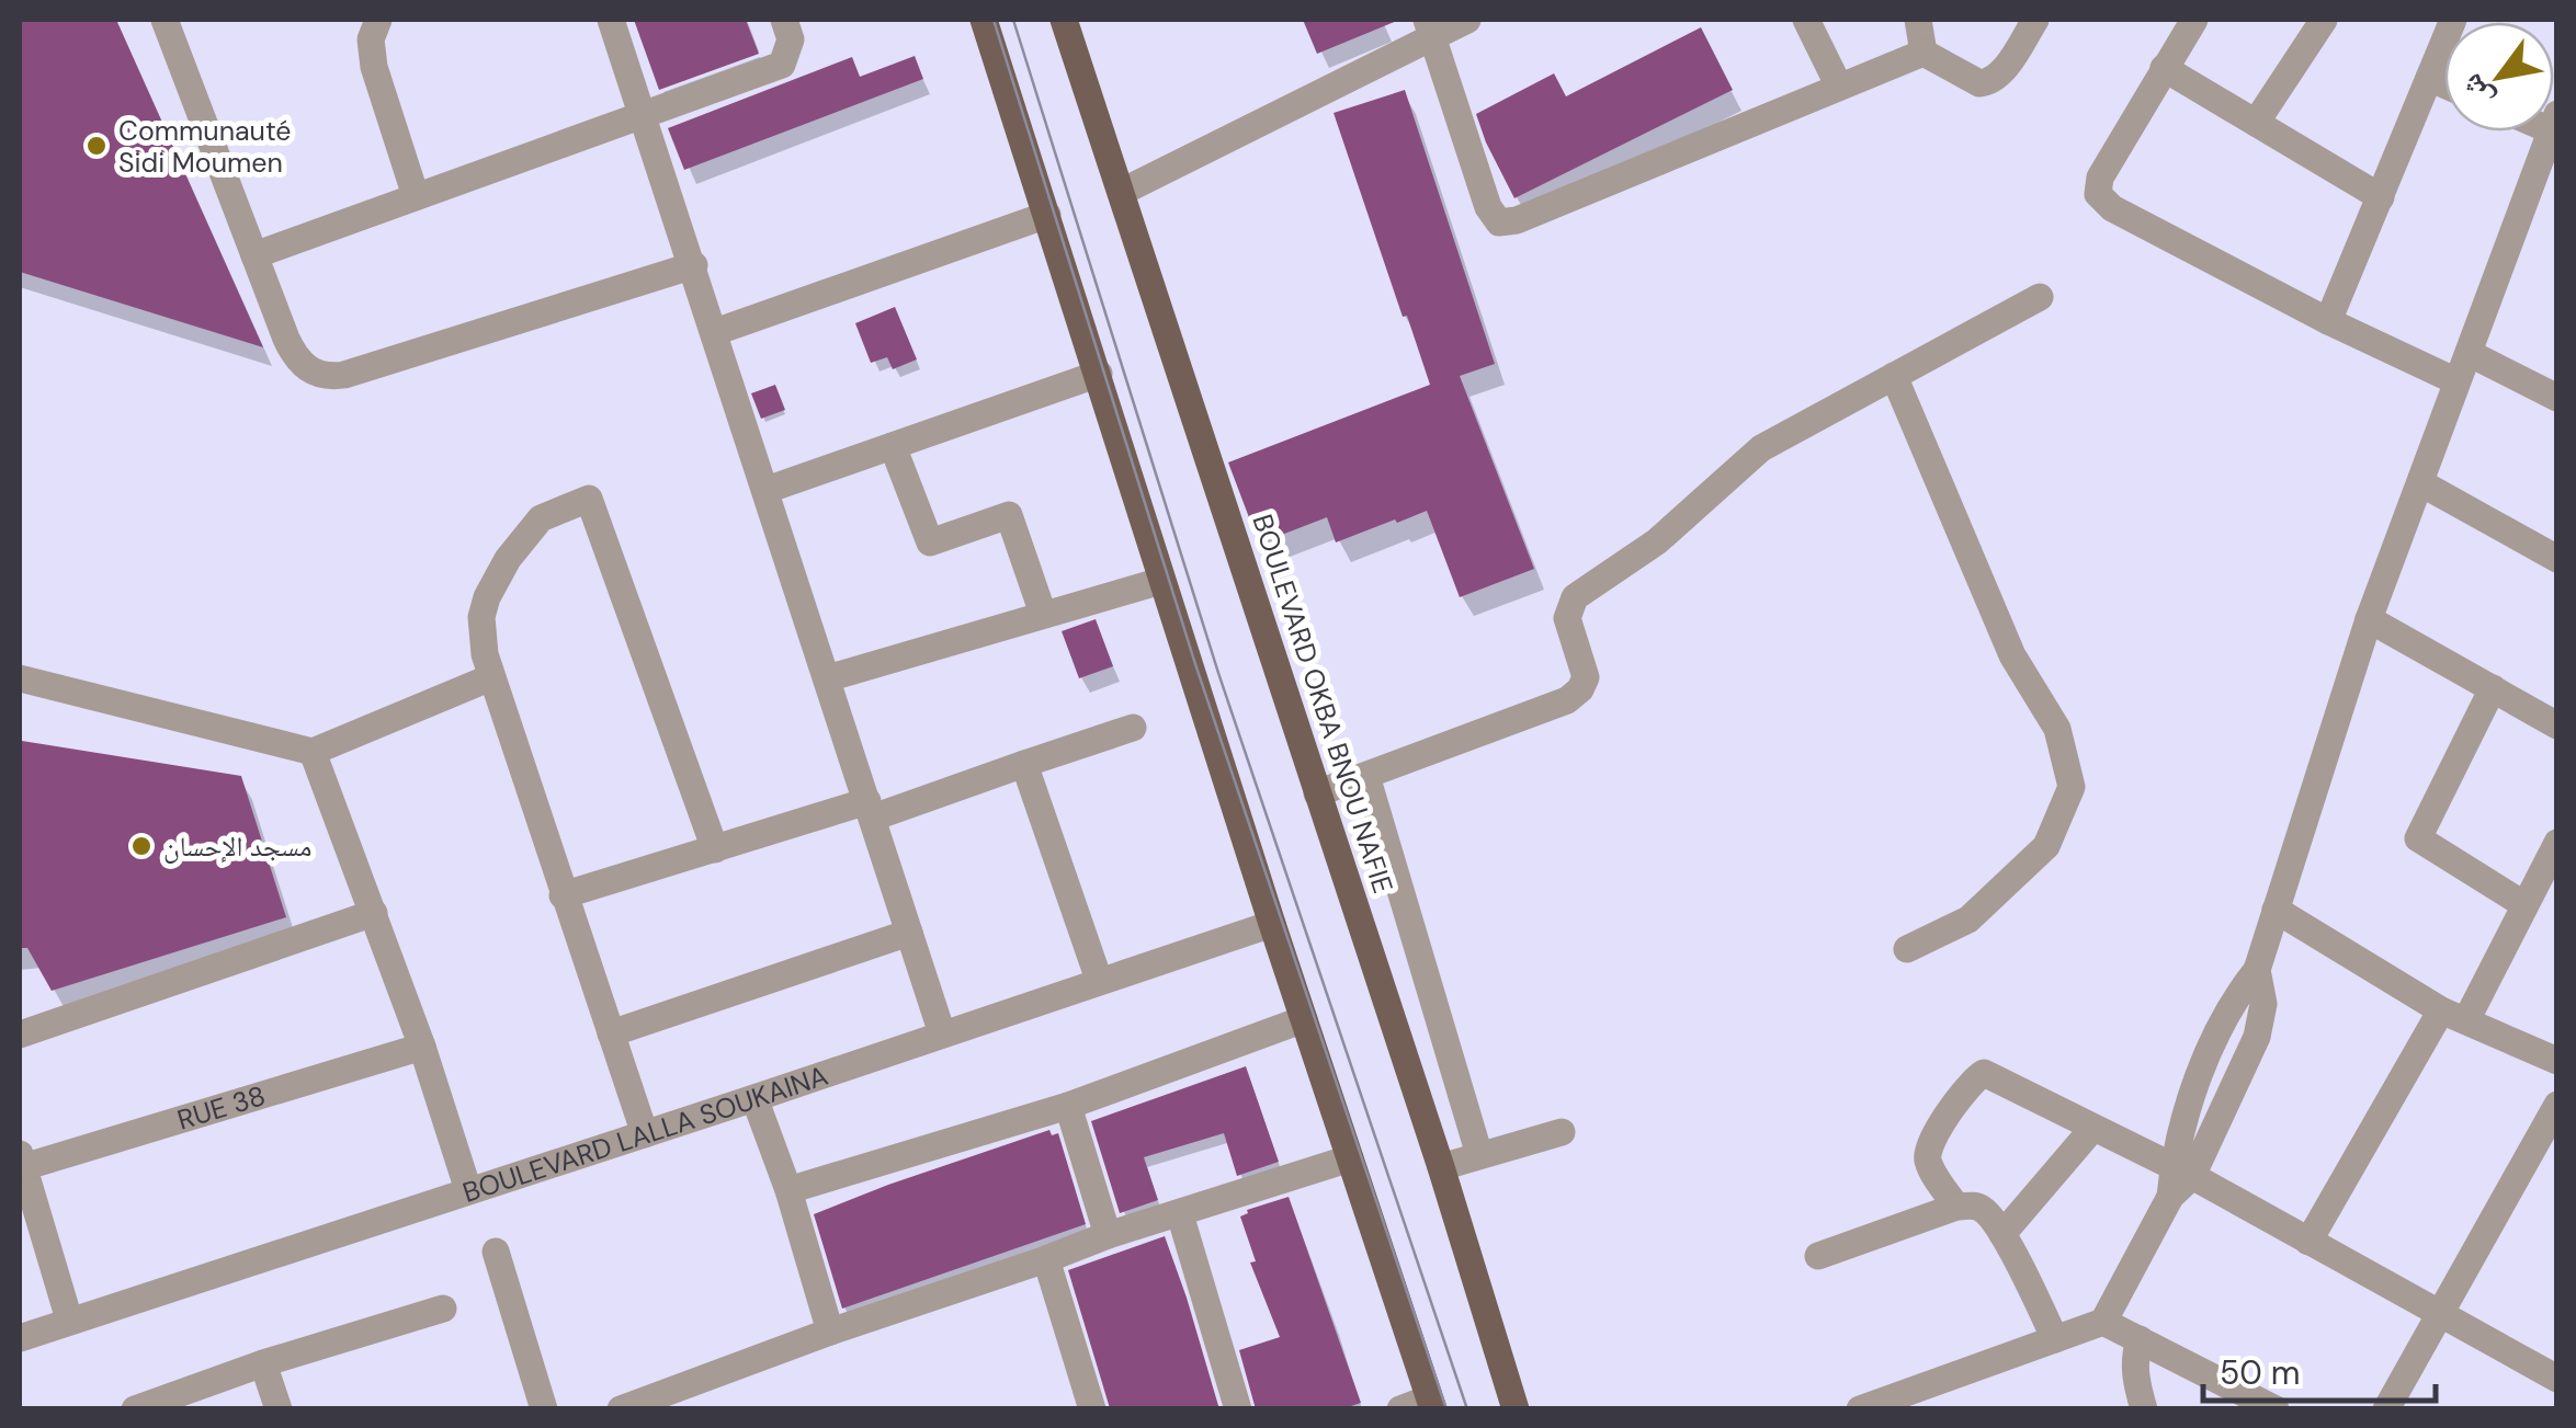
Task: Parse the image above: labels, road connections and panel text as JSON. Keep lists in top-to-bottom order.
{
  "streets": {
    "main road": ["BOULEVARD OKBA BNOU NAFIE"],
    "street": ["RUE 38", "BOULEVARD LALLA SOUKAINA"]
  },
  "places": ["Communauté Sidi Moumen", "مسجد الإحسان"],
  "scale_bar": "50 m",
  "north": "bottom left"
}
